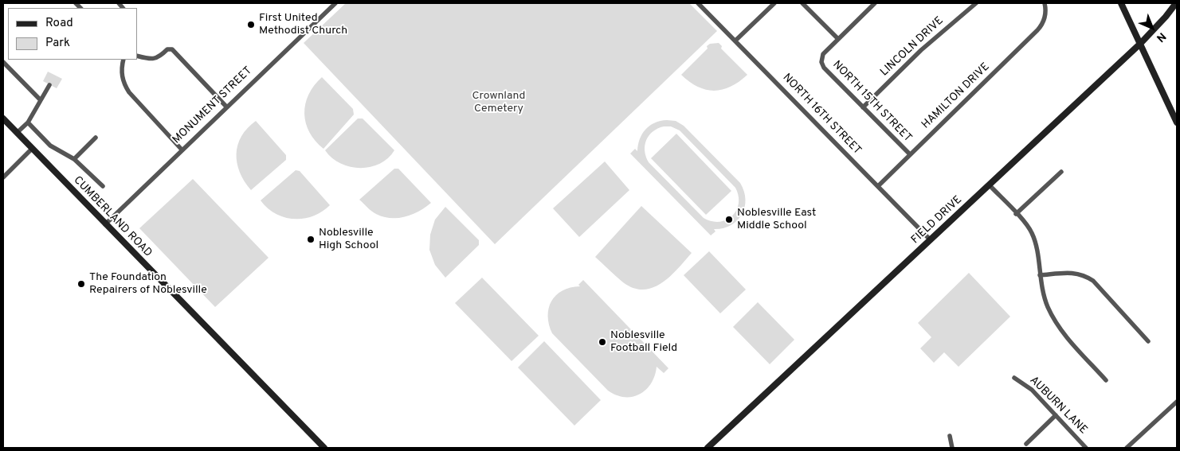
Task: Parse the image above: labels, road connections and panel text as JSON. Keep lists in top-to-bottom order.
{
  "streets": {
    "street": [
      "LINCOLN DRIVE",
      "HAMILTON DRIVE",
      "NORTH 15TH STREET",
      "MONUMENT STREET",
      "NORTH 16TH STREET",
      "CUMBERLAND ROAD",
      "FIELD DRIVE",
      "AUBURN LANE"
    ]
  },
  "crossings": [
    ["LINCOLN DRIVE", "NORTH 15TH STREET"],
    ["HAMILTON DRIVE", "NORTH 15TH STREET"],
    ["HAMILTON DRIVE", "NORTH 16TH STREET"],
    ["MONUMENT STREET", "CUMBERLAND ROAD"],
    ["NORTH 16TH STREET", "FIELD DRIVE"]
  ],
  "parks": ["Crownland Cemetery"],
  "places": [
    "First United Methodist Church",
    "Noblesville East Middle School",
    "Noblesville High School",
    "The Foundation Repairers of Noblesville",
    "Noblesville Football Field"
  ],
  "legend": ["Road", "Park"],
  "north": "bottom right"
}
